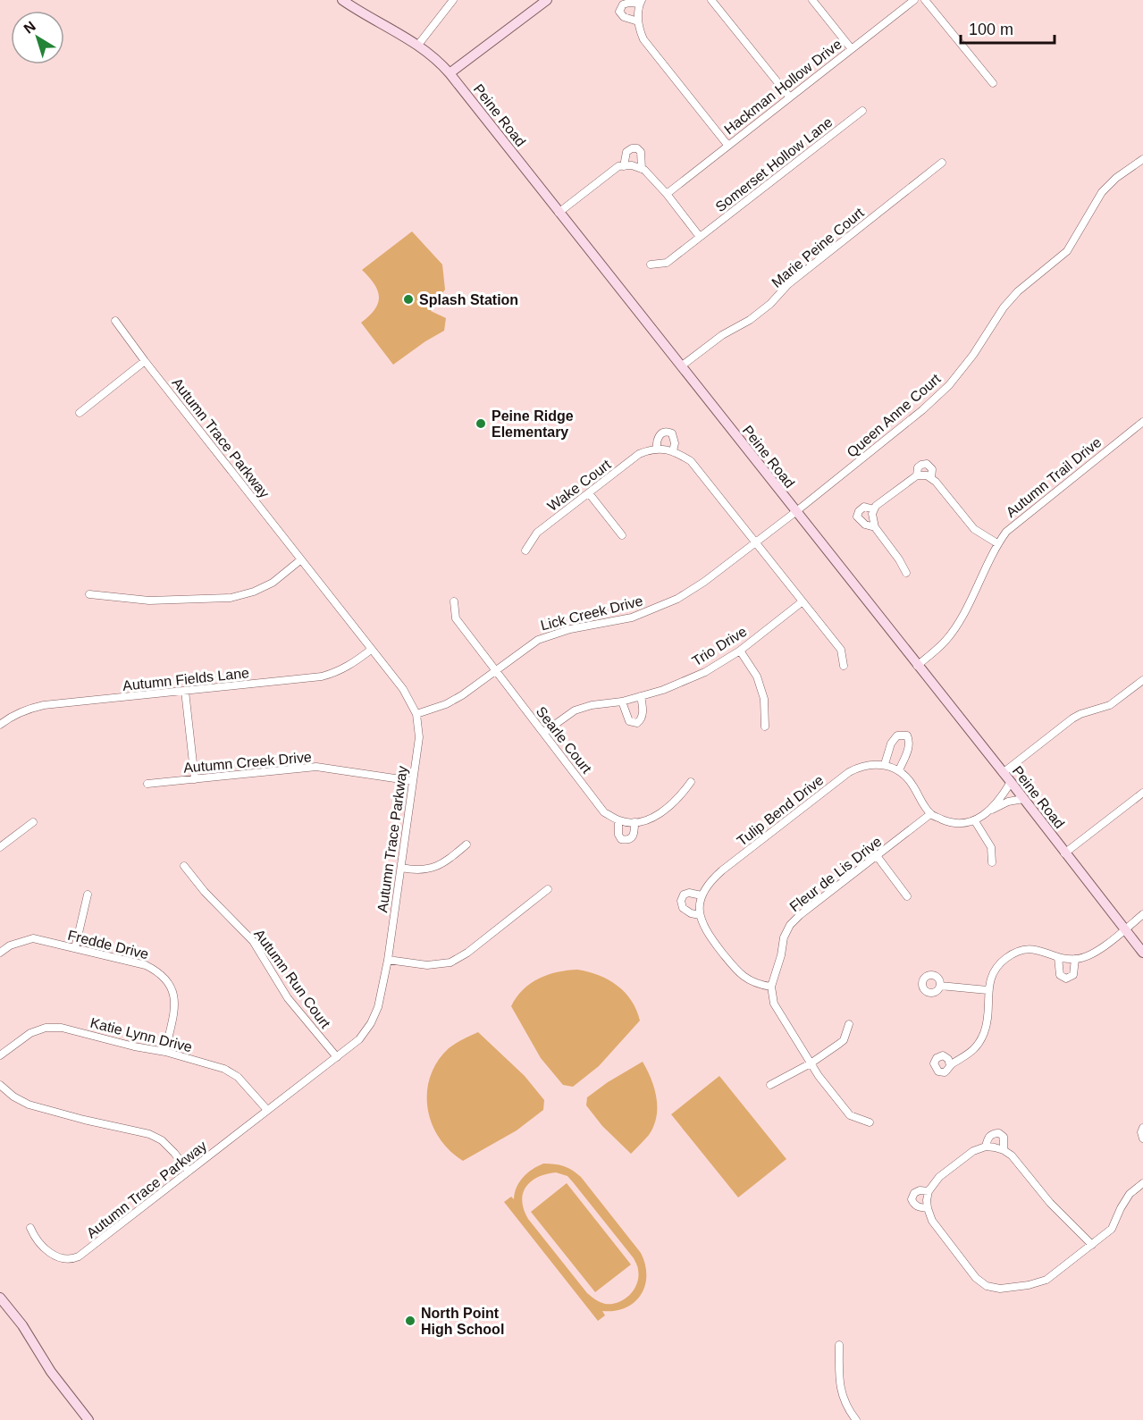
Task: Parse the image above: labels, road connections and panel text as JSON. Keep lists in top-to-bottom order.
{
  "streets": {
    "street": [
      "Hackman Hollow Drive",
      "Peine Road",
      "Somerset Hollow Lane",
      "Marie Peine Court",
      "Queen Anne Court",
      "Autumn Trace Parkway",
      "Autumn Trail Drive",
      "Wake Court",
      "Lick Creek Drive",
      "Trio Drive",
      "Autumn Fields Lane",
      "Searle Court",
      "Autumn Creek Drive",
      "Tulip Bend Drive",
      "Fleur de Lis Drive",
      "Fredde Drive",
      "Autumn Run Court",
      "Katie Lynn Drive"
    ]
  },
  "crossings": [
    ["Peine Road", "Marie Peine Court"],
    ["Peine Road", "Queen Anne Court"],
    ["Peine Road", "Autumn Trail Drive"],
    ["Peine Road", "Lick Creek Drive"],
    ["Queen Anne Court", "Lick Creek Drive"],
    ["Autumn Trace Parkway", "Lick Creek Drive"],
    ["Autumn Trace Parkway", "Autumn Fields Lane"],
    ["Autumn Trace Parkway", "Autumn Creek Drive"],
    ["Autumn Trace Parkway", "Autumn Run Court"],
    ["Autumn Trace Parkway", "Katie Lynn Drive"],
    ["Wake Court", "Lick Creek Drive"],
    ["Wake Court", "Trio Drive"],
    ["Lick Creek Drive", "Searle Court"],
    ["Trio Drive", "Searle Court"],
    ["Fredde Drive", "Katie Lynn Drive"]
  ],
  "places": ["Splash Station", "Peine Ridge Elementary", "North Point High School"],
  "scale_bar": "100 m",
  "north": "top left"
}
